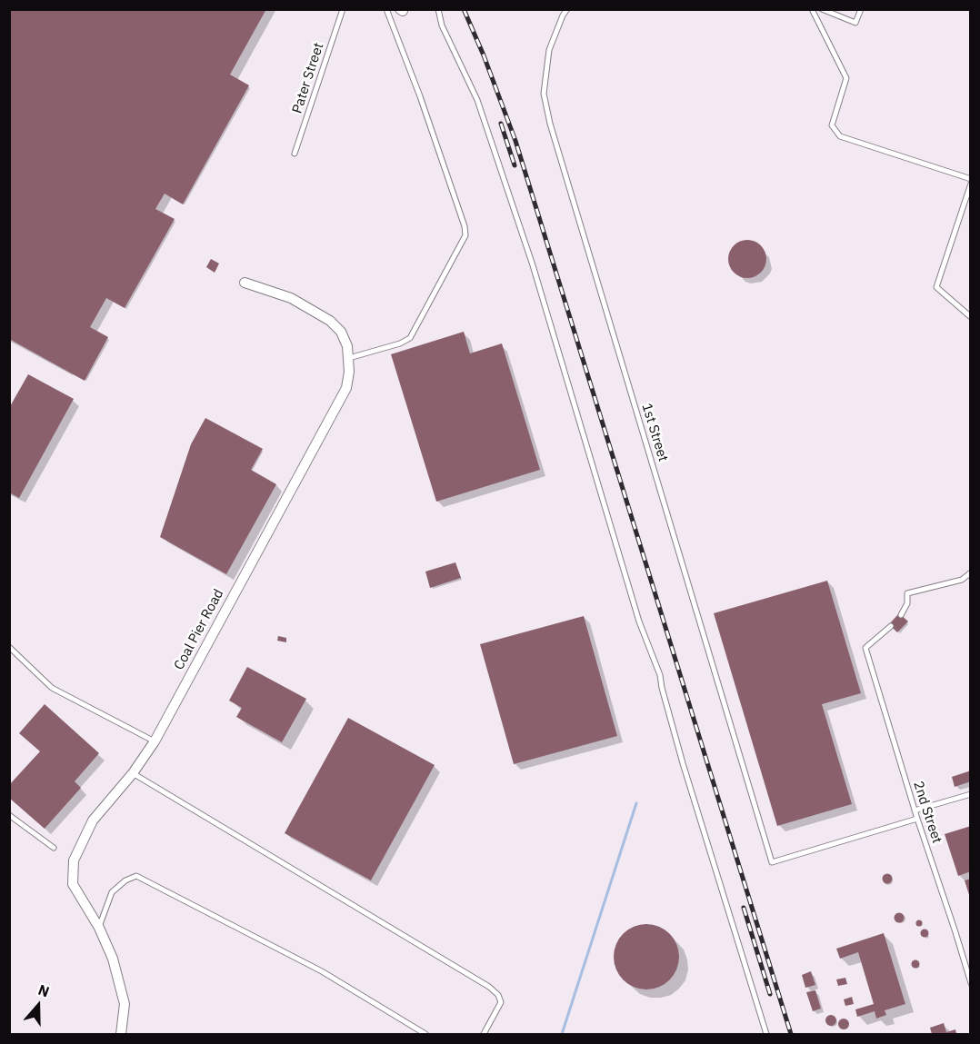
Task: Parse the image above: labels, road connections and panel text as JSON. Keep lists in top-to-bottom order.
{
  "streets": {
    "street": ["Coal Pier Road"],
    "lane": ["Pater Street", "1st Street", "2nd Street"]
  },
  "crossings": [
    ["1st Street", "2nd Street"]
  ],
  "north": "top"
}
